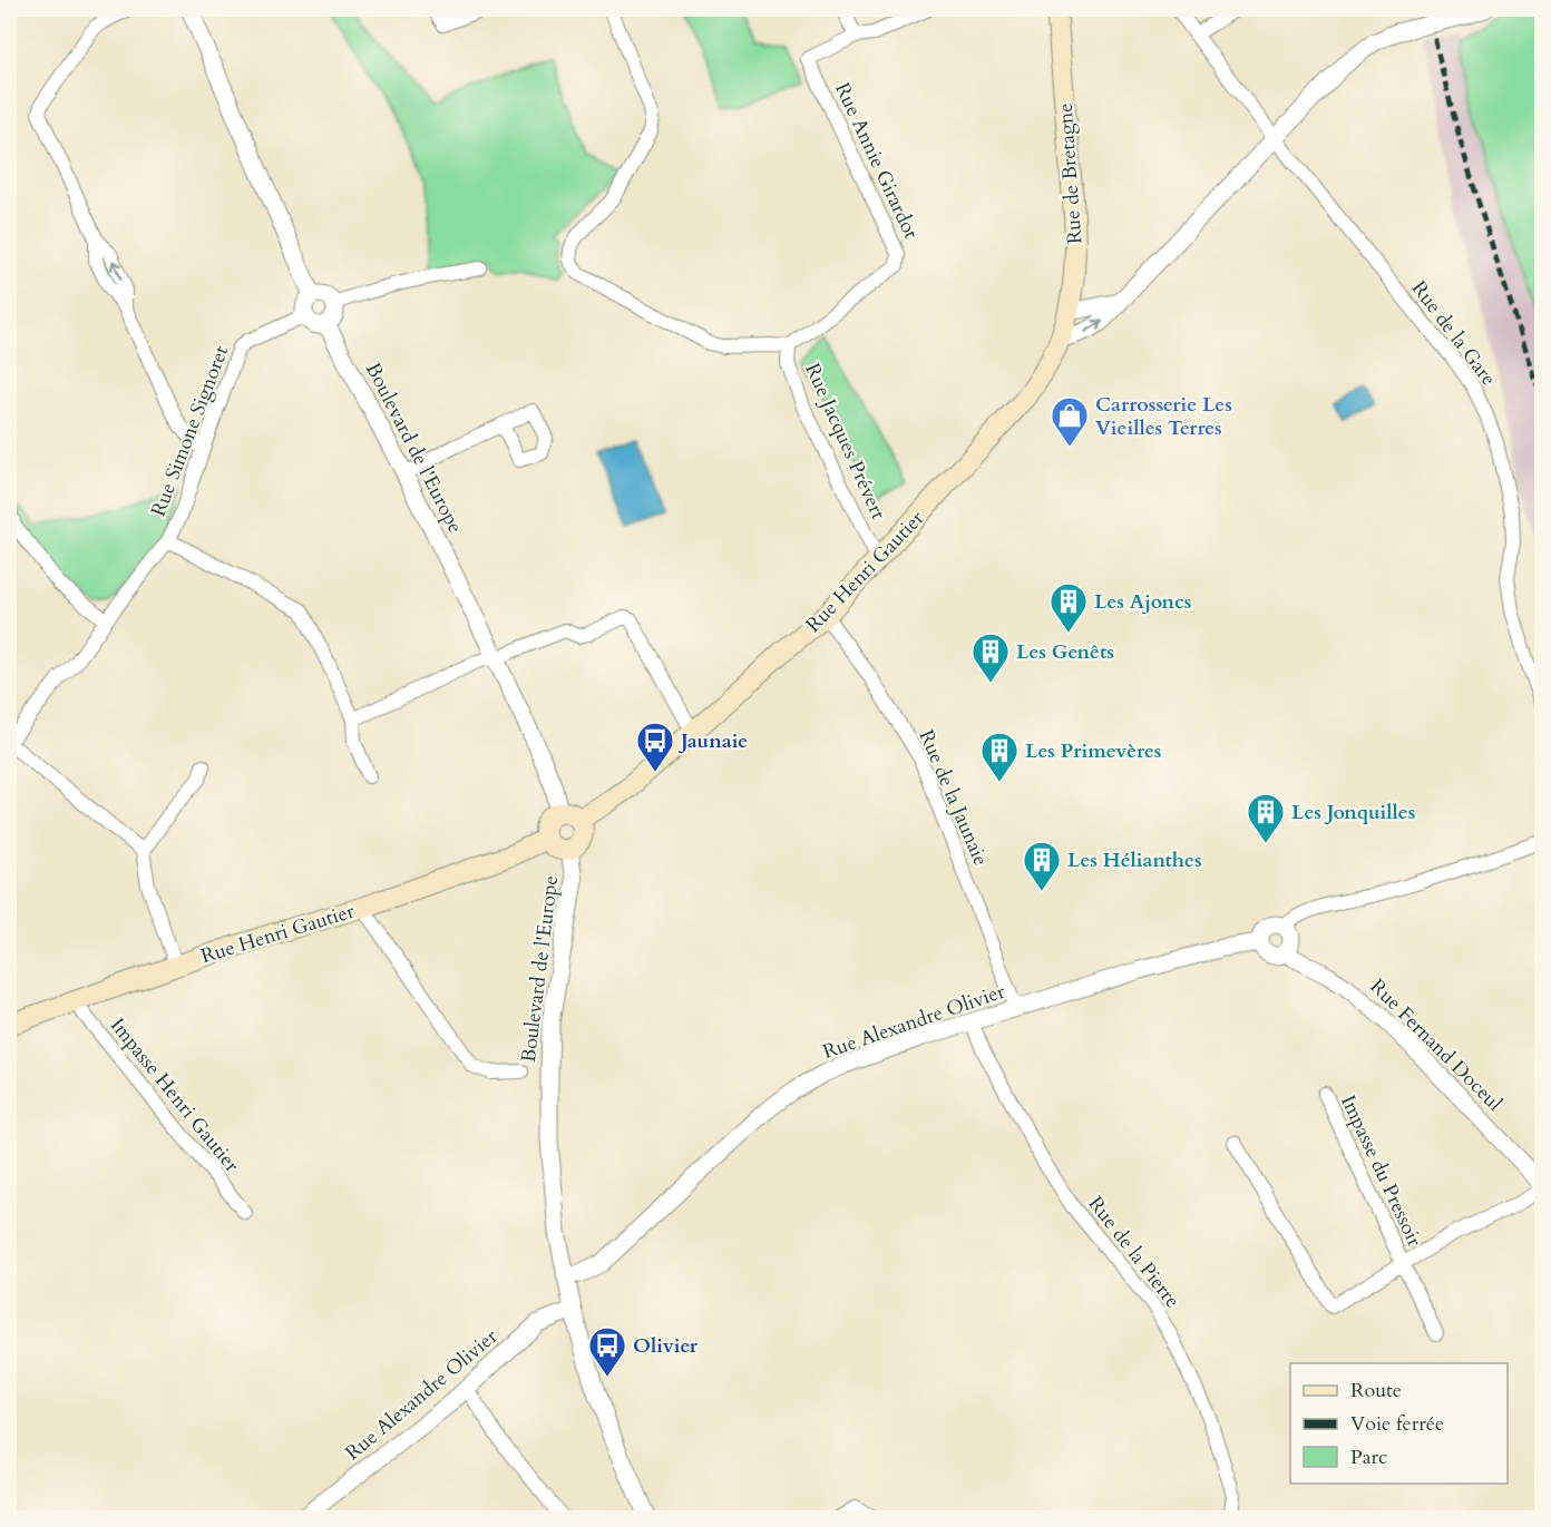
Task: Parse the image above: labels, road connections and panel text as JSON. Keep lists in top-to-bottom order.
{
  "streets": {
    "main road": ["Rue de Bretagne", "Rue Henri Gautier"],
    "street": [
      "Rue Annie Girardot",
      "Rue de la Gare",
      "Rue Simone Signoret",
      "Rue Jacques Prévert",
      "Boulevard de l'Europe",
      "Rue de la Jaunaie",
      "Rue Alexandre Olivier",
      "Rue Fernand Doceul",
      "Impasse Henri Gautier",
      "Impasse du Pressoir",
      "Rue de la Pierre"
    ]
  },
  "crossings": [
    ["Rue Annie Girardot", "Rue Jacques Prévert"],
    ["Rue de Bretagne", "Rue Henri Gautier"],
    ["Rue Simone Signoret", "Boulevard de l'Europe"],
    ["Rue Jacques Prévert", "Rue Henri Gautier"],
    ["Boulevard de l'Europe", "Rue Henri Gautier"],
    ["Boulevard de l'Europe", "Rue Alexandre Olivier"],
    ["Rue Henri Gautier", "Rue de la Jaunaie"],
    ["Rue Henri Gautier", "Impasse Henri Gautier"],
    ["Rue de la Jaunaie", "Rue Alexandre Olivier"],
    ["Rue Alexandre Olivier", "Rue Fernand Doceul"],
    ["Rue Alexandre Olivier", "Rue de la Pierre"]
  ],
  "places": {
    "shop": ["Carrosserie Les Vieilles Terres"],
    "building": [
      "Les Ajoncs",
      "Les Genêts",
      "Les Primevères",
      "Les Jonquilles",
      "Les Hélianthes"
    ],
    "bus stop": ["Jaunaie", "Olivier"]
  },
  "legend": ["Route", "Voie ferrée", "Parc"]
}
